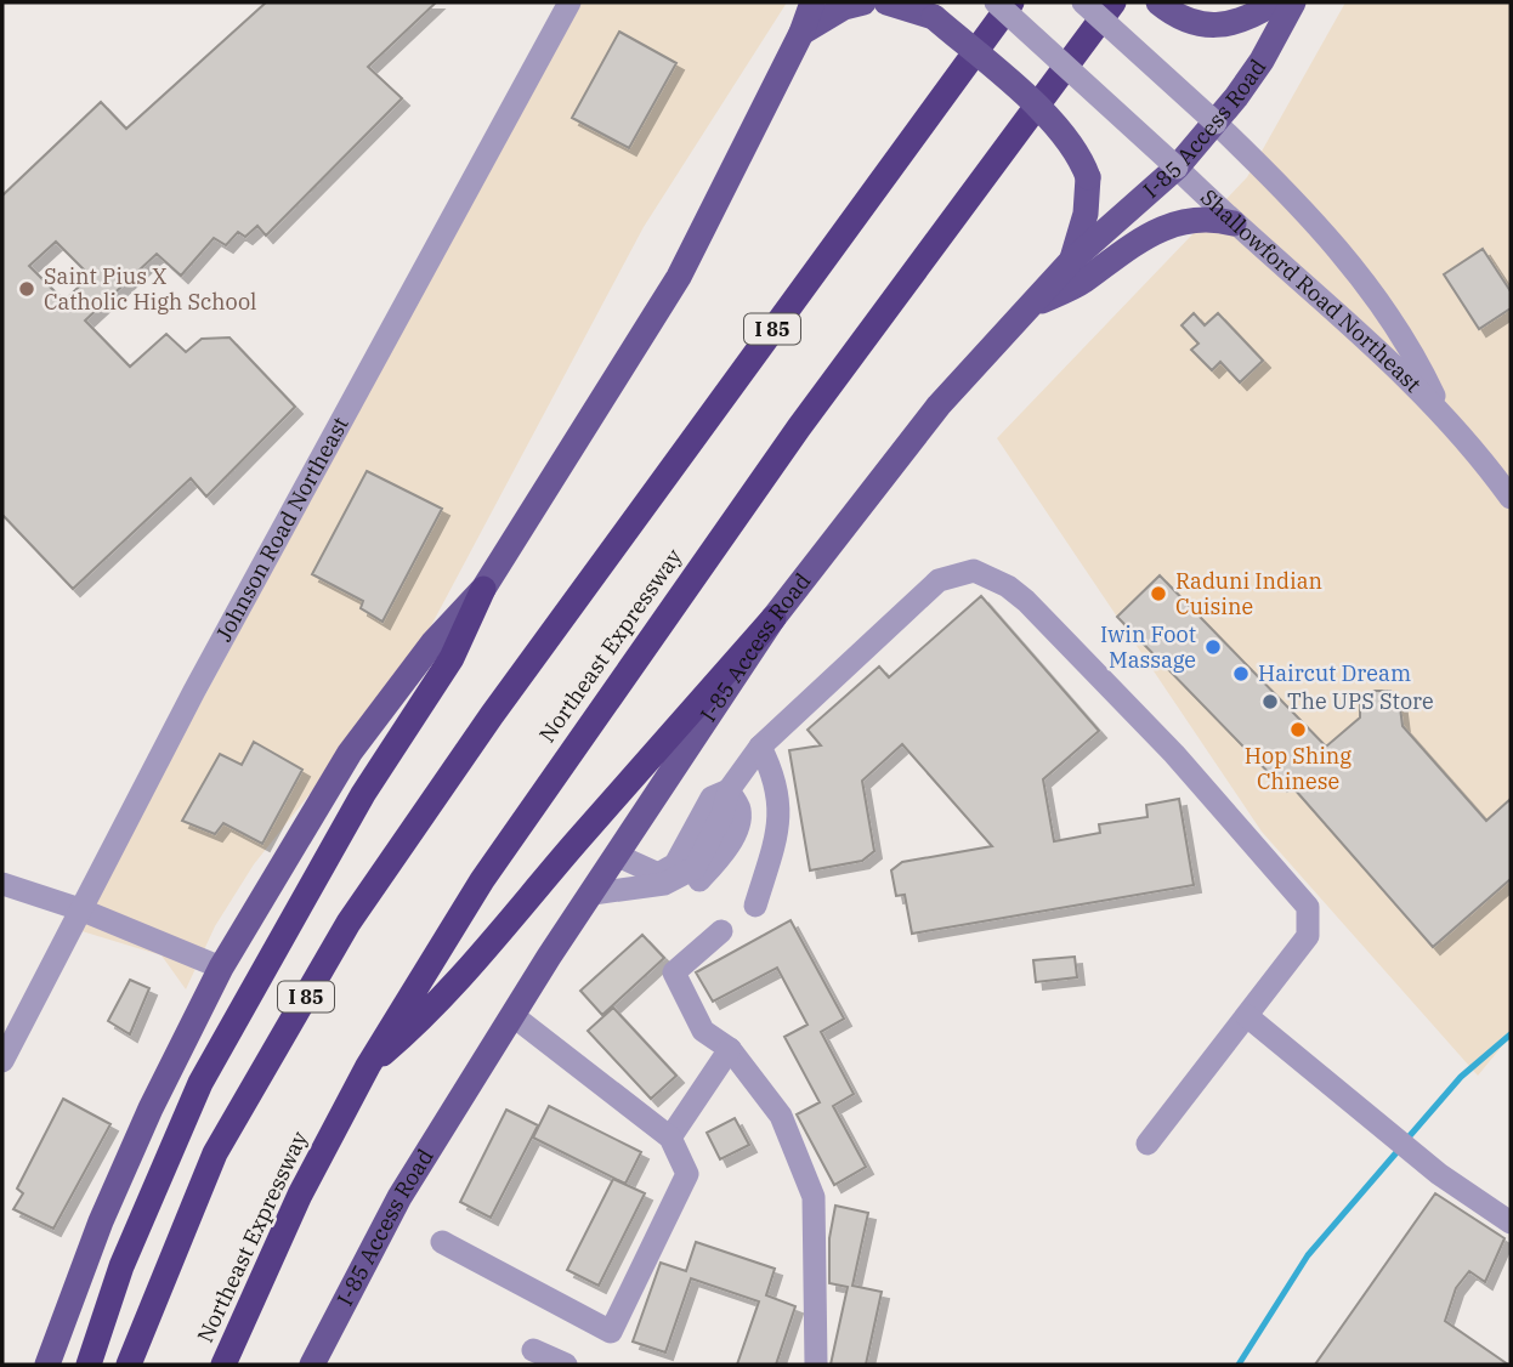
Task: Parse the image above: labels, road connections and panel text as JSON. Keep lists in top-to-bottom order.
{
  "streets": {
    "highway": ["I 85", "Northeast Expressway"],
    "main road": ["I-85 Access Road"],
    "street": ["Shallowford Road Northeast", "Johnson Road Northeast"]
  },
  "crossings": [
    ["I-85 Access Road", "Shallowford Road Northeast"]
  ],
  "places": [
    "Saint Pius X Catholic High School",
    "Raduni Indian Cuisine",
    "Iwin Foot Massage",
    "Haircut Dream",
    "The UPS Store",
    "Hop Shing Chinese"
  ]
}
